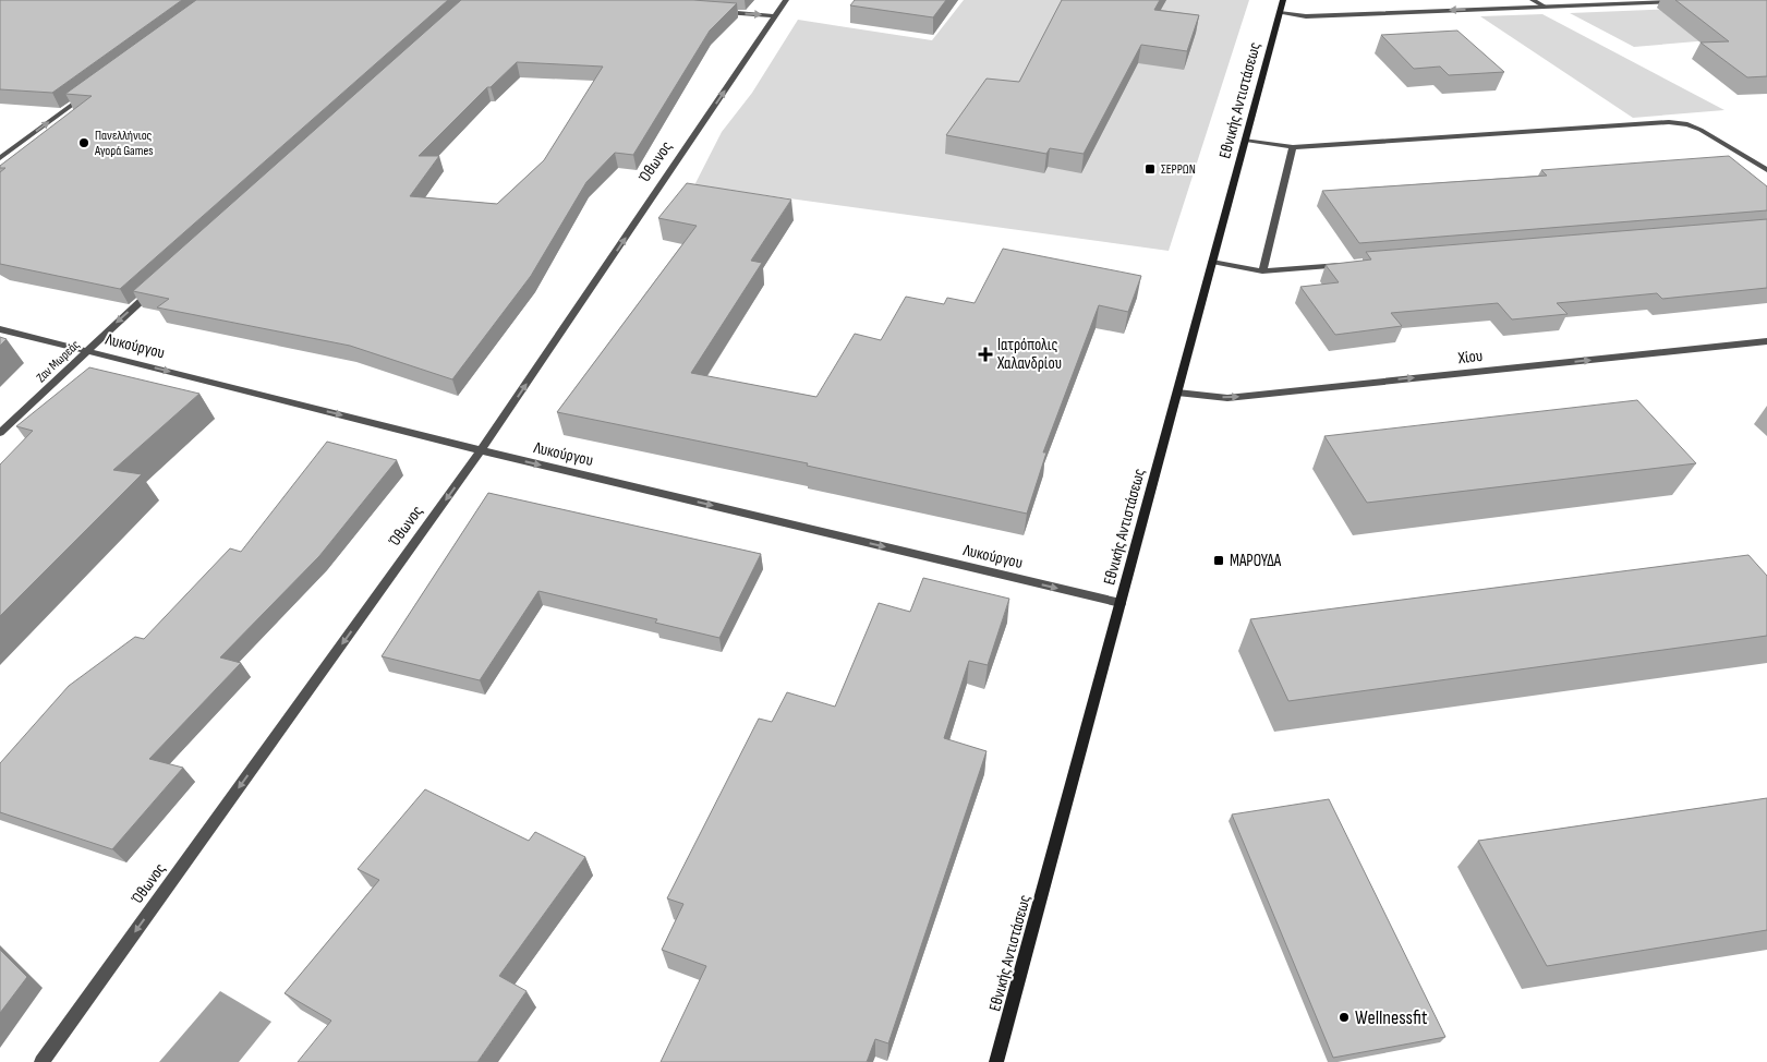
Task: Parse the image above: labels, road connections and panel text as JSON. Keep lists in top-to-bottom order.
{
  "streets": {
    "main road": ["Εθνικής Αντιστάσεως"],
    "street": [
      "Όθωνος",
      "Λυκούργου",
      "Χίου",
      "Ζαν Μωρεάς"
    ]
  },
  "crossings": [
    ["Εθνικής Αντιστάσεως", "Λυκούργου"],
    ["Εθνικής Αντιστάσεως", "Χίου"],
    ["Όθωνος", "Λυκούργου"],
    ["Λυκούργου", "Ζαν Μωρεάς"]
  ],
  "one_way": ["Λυκούργου", "Χίου", "Ζαν Μωρεάς"],
  "places": {
    "other": ["Πανελλήνιος Αγορά Games", "Wellnessfit"],
    "transit": ["ΣΕΡΡΩΝ", "ΜΑΡΟΥΔΑ"],
    "health": ["Ιατρόπολις Χαλανδρίου"]
  }
}
